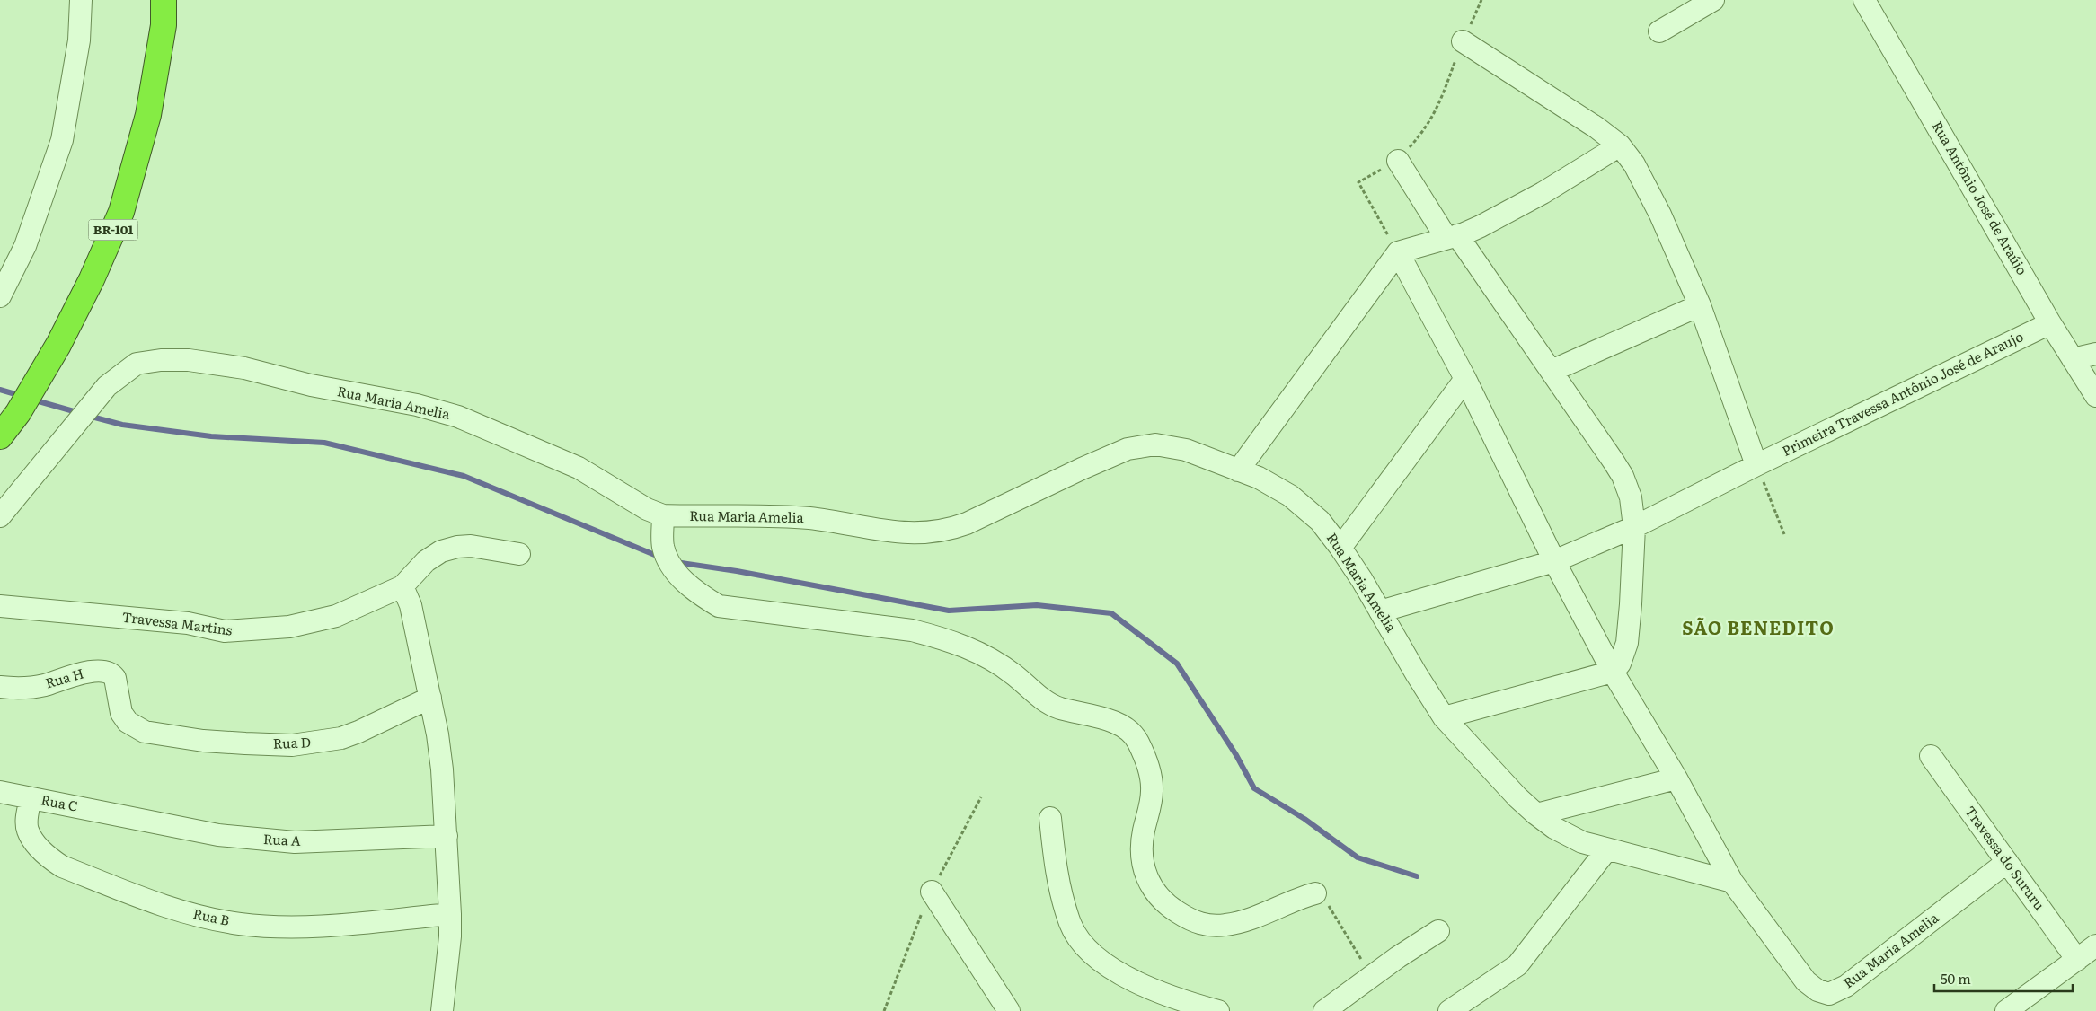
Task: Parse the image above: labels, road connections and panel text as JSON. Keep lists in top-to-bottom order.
{
  "streets": {
    "highway": ["BR-101"],
    "street": [
      "Rua Antônio José de Araújo",
      "Primeira Travessa Antônio José de Araujo",
      "Rua Maria Amelia",
      "Travessa Martins",
      "Rua H",
      "Rua D",
      "Rua C",
      "Rua A",
      "Travessa do Sururu",
      "Rua B"
    ]
  },
  "crossings": [
    ["Rua Antônio José de Araújo", "Primeira Travessa Antônio José de Araujo"],
    ["Primeira Travessa Antônio José de Araujo", "Rua Maria Amelia"],
    ["Rua Maria Amelia", "Travessa do Sururu"],
    ["Rua H", "Rua D"],
    ["Rua C", "Rua A"],
    ["Rua C", "Rua B"]
  ],
  "districts": ["SÃO BENEDITO"],
  "scale_bar": "50 m"
}
